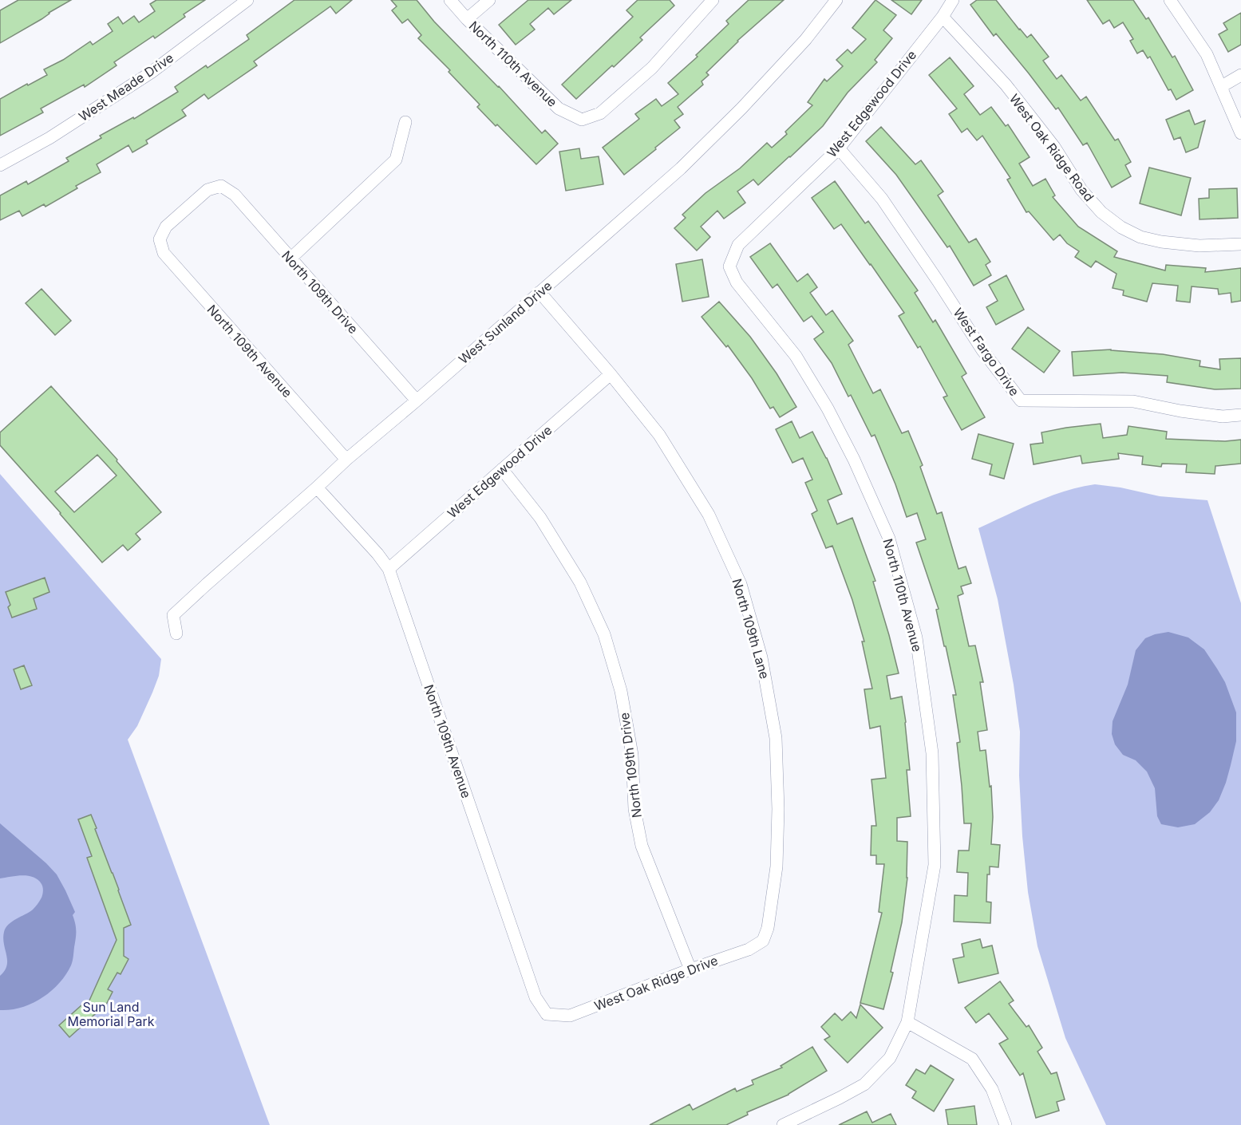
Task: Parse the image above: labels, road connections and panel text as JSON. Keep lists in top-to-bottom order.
{
  "streets": {
    "street": [
      "North 110th Avenue",
      "West Meade Drive",
      "West Edgewood Drive",
      "West Oak Ridge Road",
      "North 109th Drive",
      "West Sunland Drive",
      "North 109th Avenue",
      "West Fargo Drive",
      "North 109th Lane",
      "West Oak Ridge Drive"
    ]
  },
  "crossings": [
    ["North 110th Avenue", "West Edgewood Drive"],
    ["West Edgewood Drive", "West Oak Ridge Road"],
    ["West Edgewood Drive", "North 109th Drive"],
    ["West Edgewood Drive", "North 109th Avenue"],
    ["West Edgewood Drive", "West Fargo Drive"],
    ["West Edgewood Drive", "North 109th Lane"],
    ["North 109th Drive", "West Sunland Drive"],
    ["North 109th Drive", "North 109th Avenue"],
    ["North 109th Drive", "West Oak Ridge Drive"],
    ["West Sunland Drive", "North 109th Avenue"],
    ["West Sunland Drive", "North 109th Lane"],
    ["North 109th Avenue", "West Oak Ridge Drive"],
    ["North 109th Lane", "West Oak Ridge Drive"]
  ],
  "parks": ["Sun Land Memorial Park"]
}
